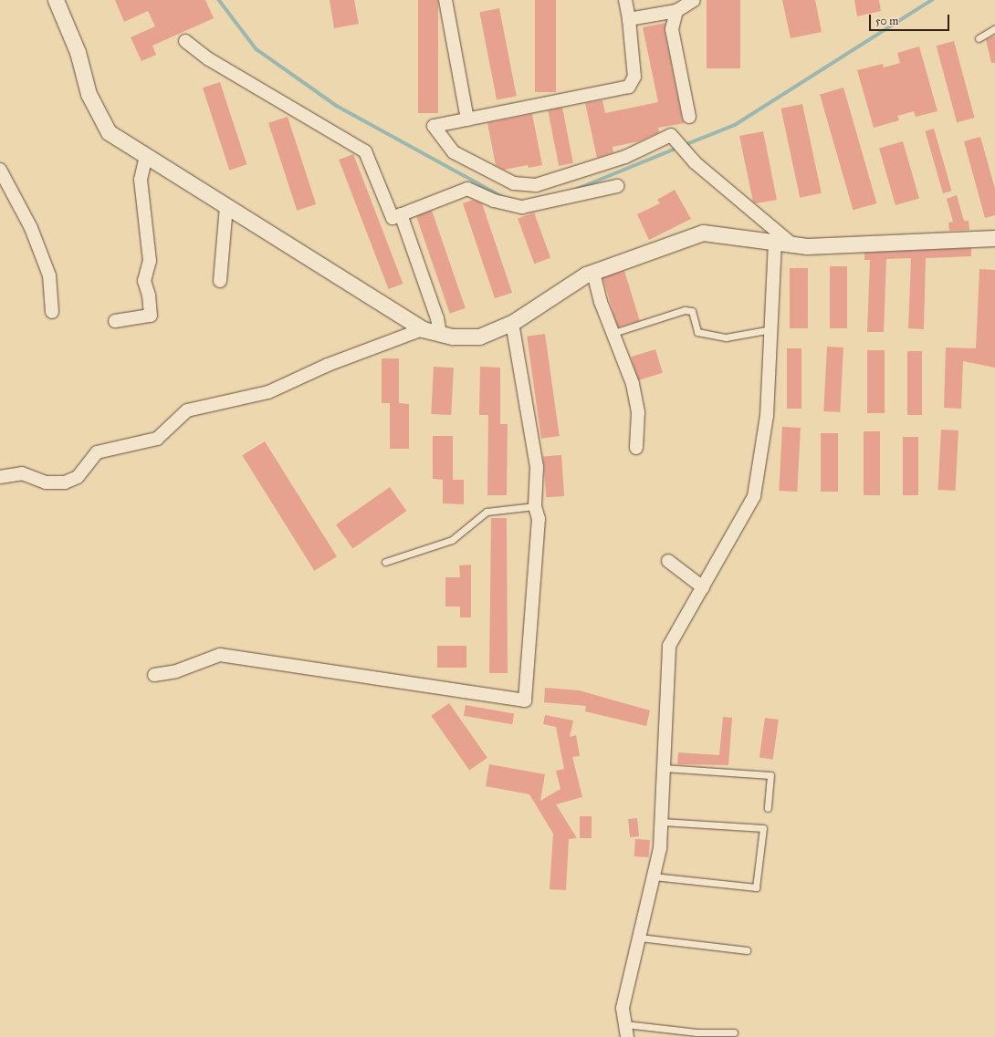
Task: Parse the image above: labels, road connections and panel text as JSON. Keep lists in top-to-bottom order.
{
  "scale_bar": "50 m"
}
